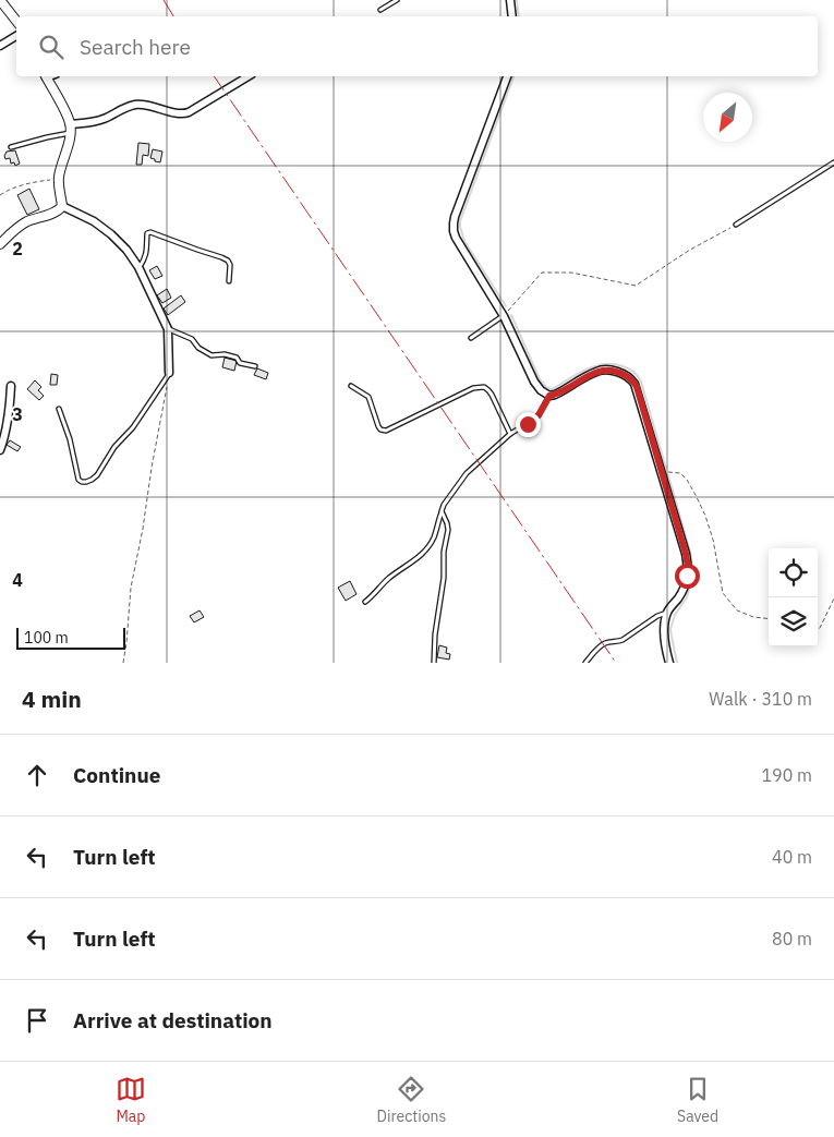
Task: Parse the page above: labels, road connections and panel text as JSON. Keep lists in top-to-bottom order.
{
  "scale_bar": "100 m",
  "north": "bottom left",
  "page": {
    "search": "Search here",
    "scale": "100 m",
    "heading": ["4 min", "Walk · 310 m"],
    "list": [
      ["Continue", "190 m"],
      ["Turn left", "40 m"],
      ["Turn left", "80 m"],
      "Arrive at destination"
    ],
    "nav": ["Map", "Directions", "Saved"]
  },
  "grid": {
    "rows": ["2", "3", "4"]
  }
}
